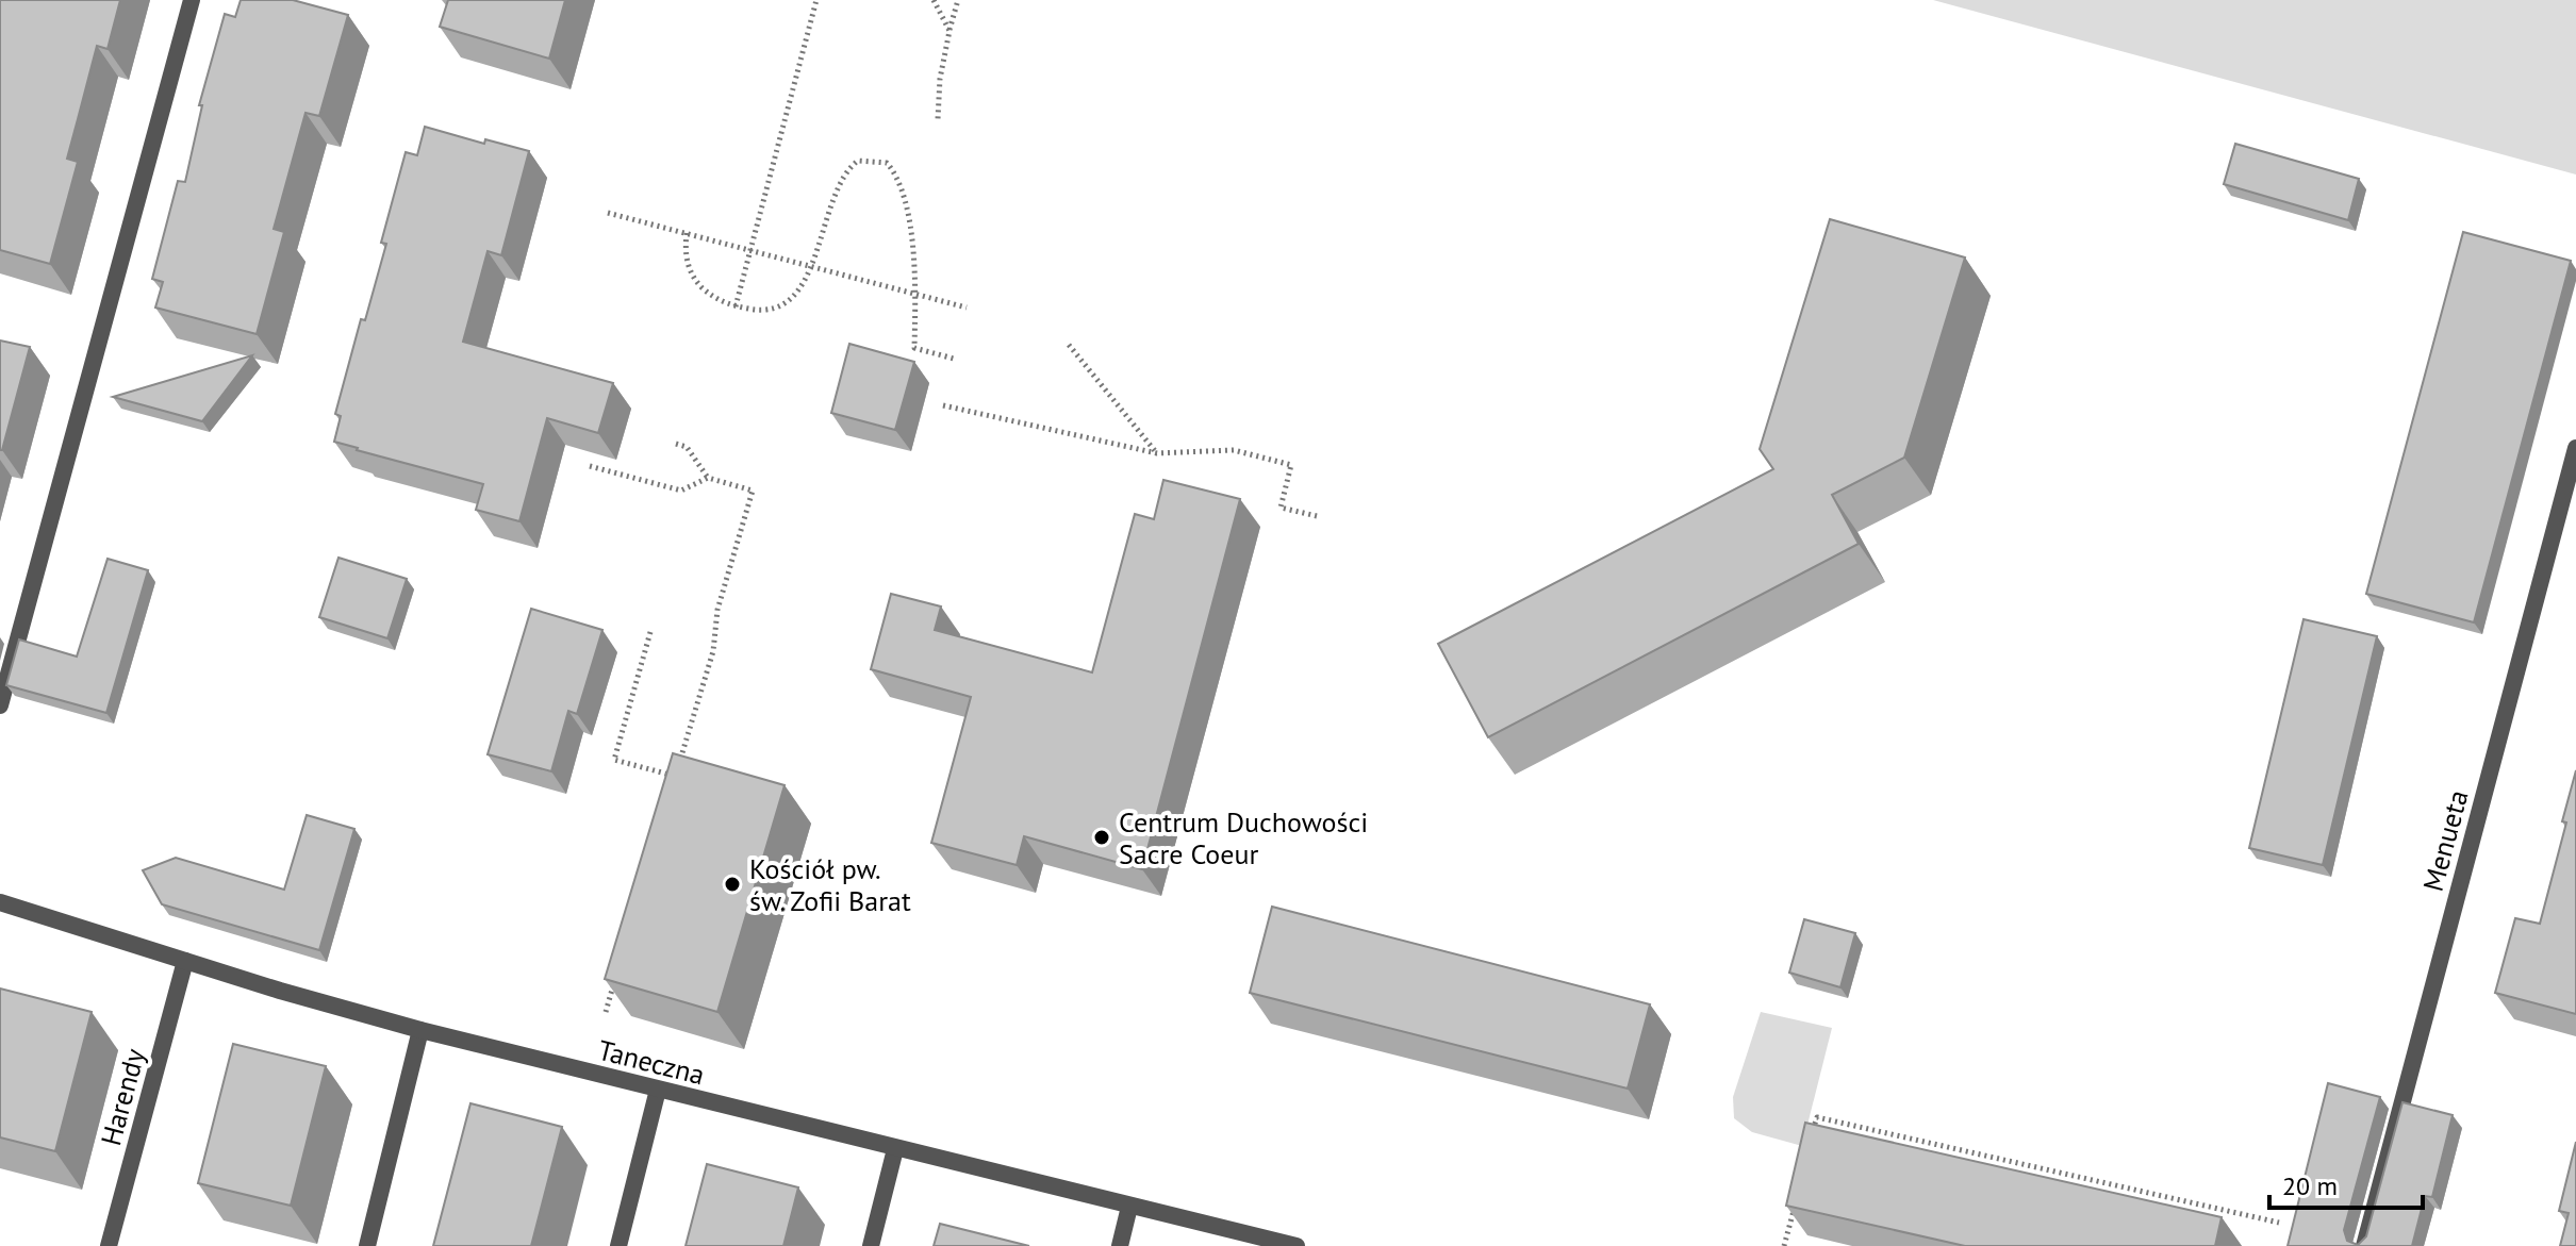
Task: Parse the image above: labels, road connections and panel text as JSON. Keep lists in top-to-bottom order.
{
  "streets": {
    "street": ["Menueta", "Taneczna", "Harendy"]
  },
  "crossings": [
    ["Taneczna", "Harendy"]
  ],
  "places": ["Centrum Duchowości Sacre Coeur", "Kościół pw. św. Zofii Barat"],
  "scale_bar": "20 m"
}
